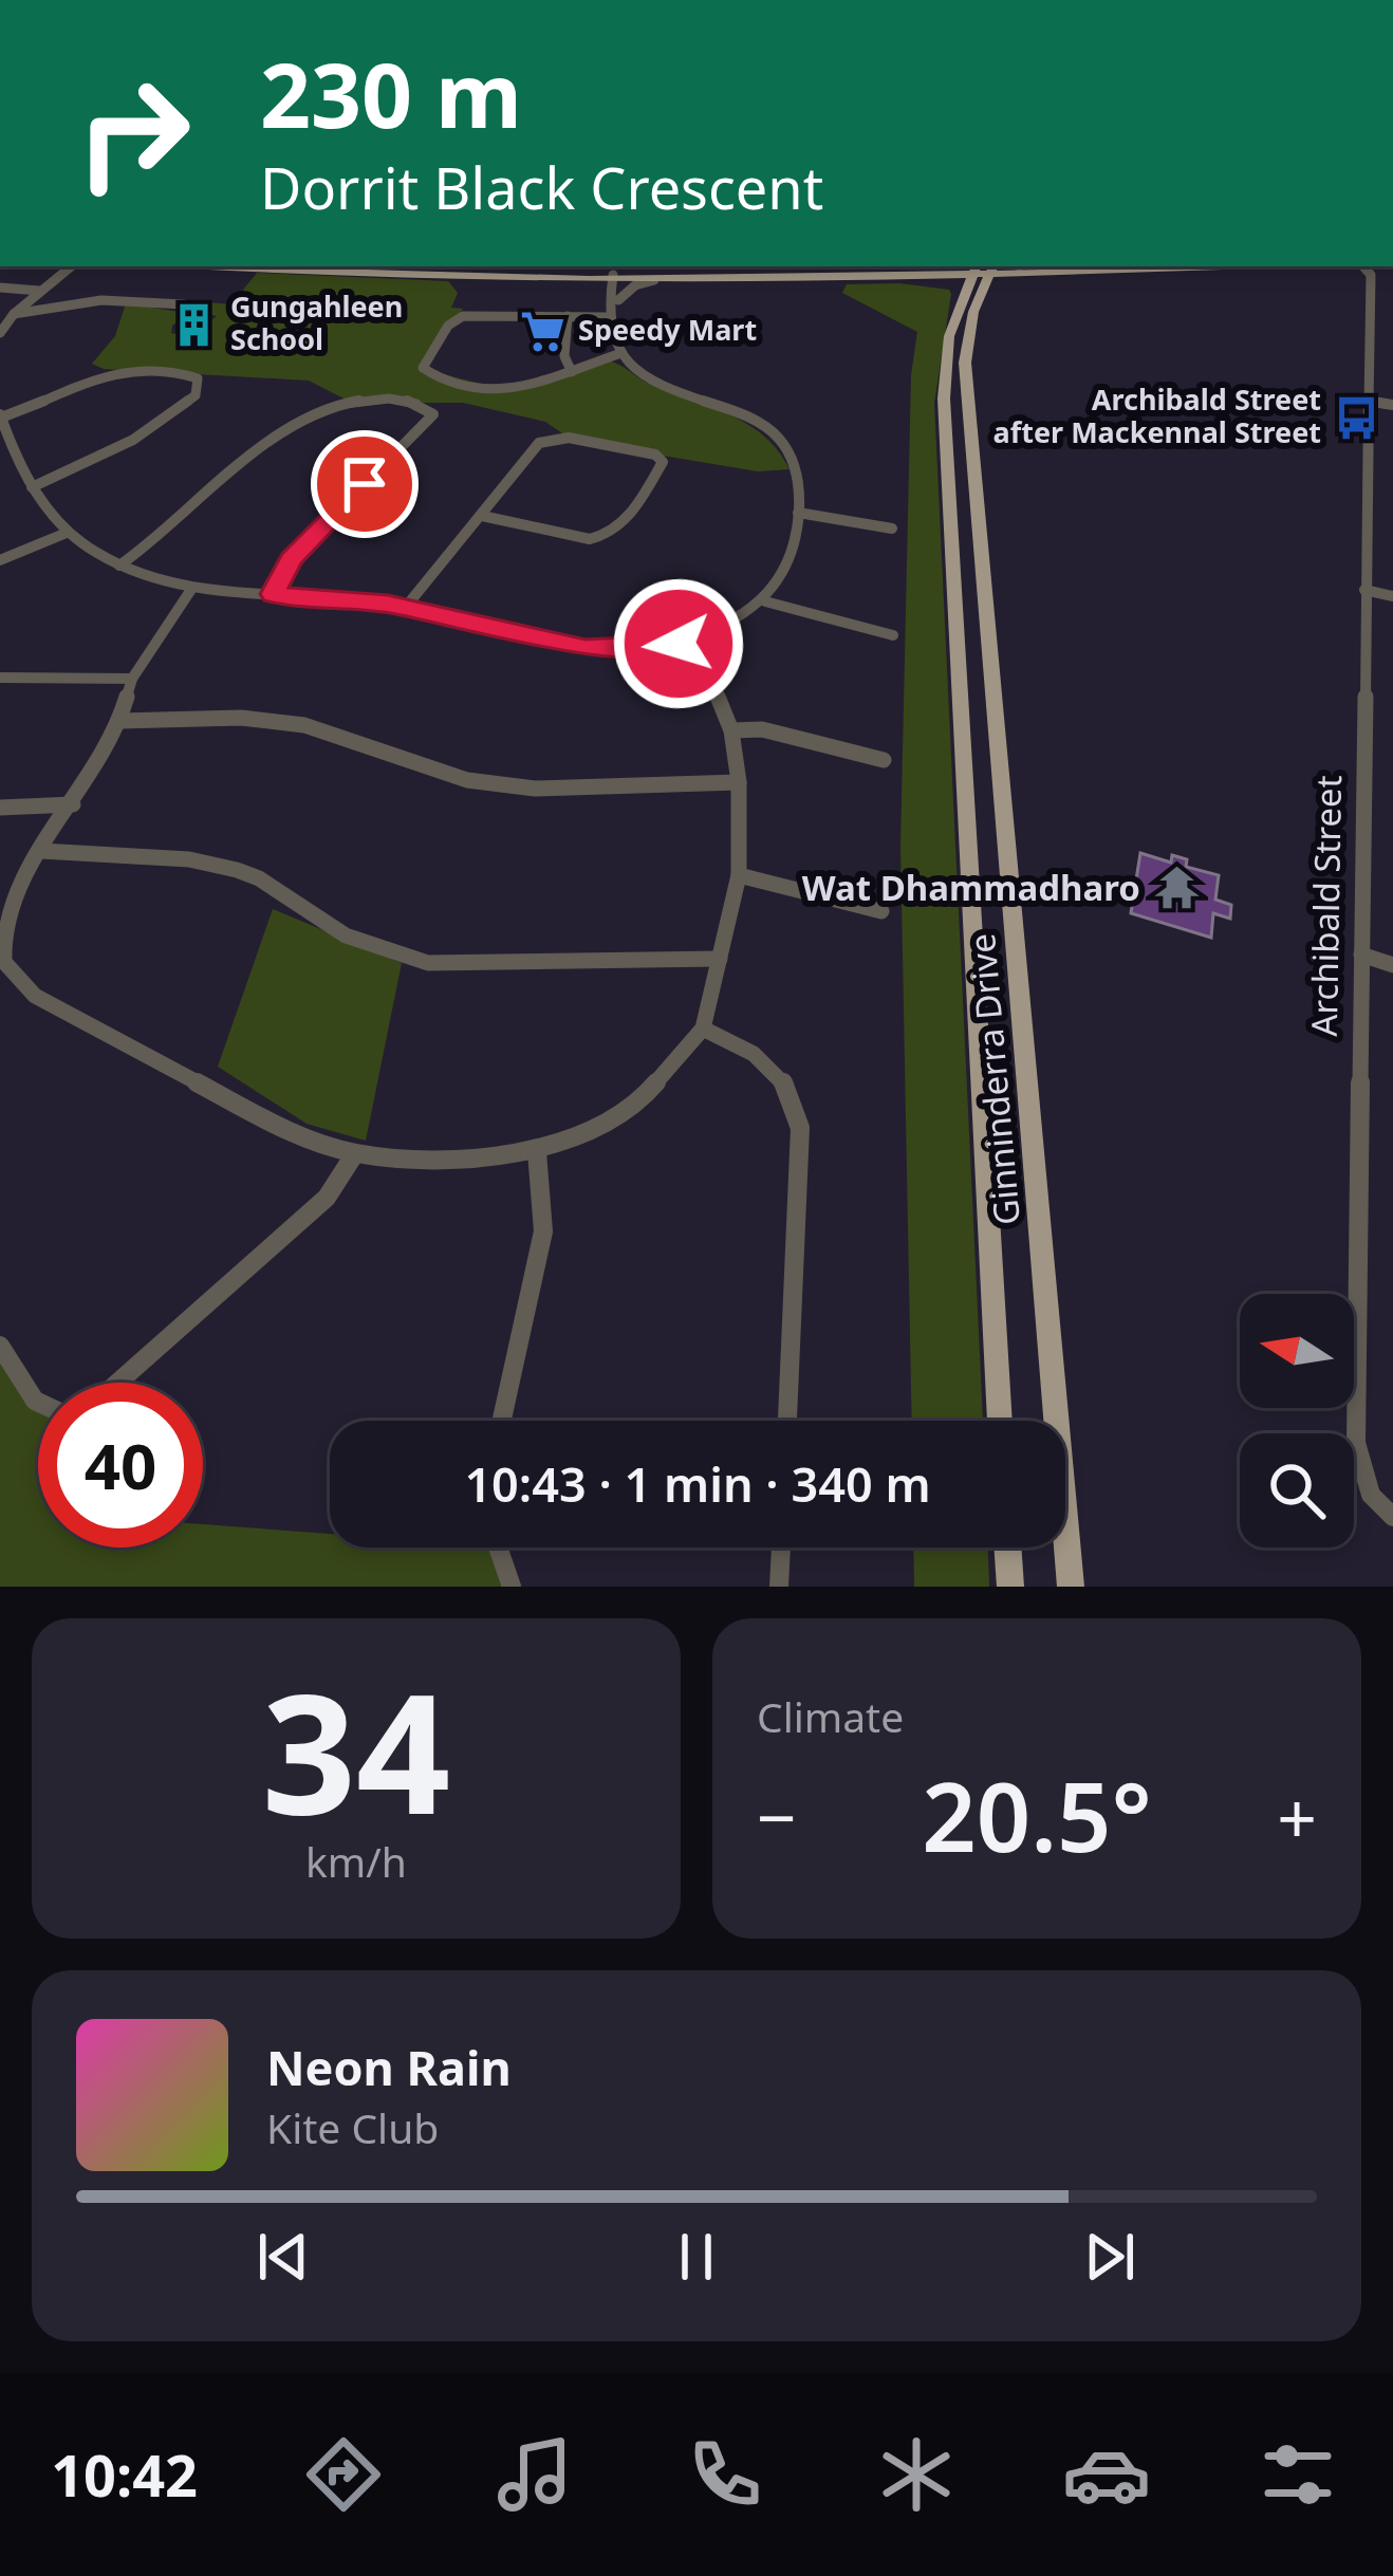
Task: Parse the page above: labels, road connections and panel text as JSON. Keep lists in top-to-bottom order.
{
  "streets": {
    "main road": ["Ginninderra Drive"],
    "street": ["Archibald Street"]
  },
  "places": {
    "building": ["Gungahleen School"],
    "supermarket": ["Speedy Mart"],
    "bus stop": ["Archibald Street after Mackennal Street"],
    "temple": ["Wat Dhammadharo"]
  },
  "north": "left",
  "page": {
    "turn": ["230 m", "Dorrit Black Crescent"],
    "limit": "40",
    "trip": "10:43 · 1 min · 340 m",
    "tile": [
      ["34", "km/h"],
      "Climate"
    ],
    "heat": ["−", "20.5°", "+"],
    "song": ["Neon Rain", "Kite Club"],
    "tabs": "10:42"
  }
}
